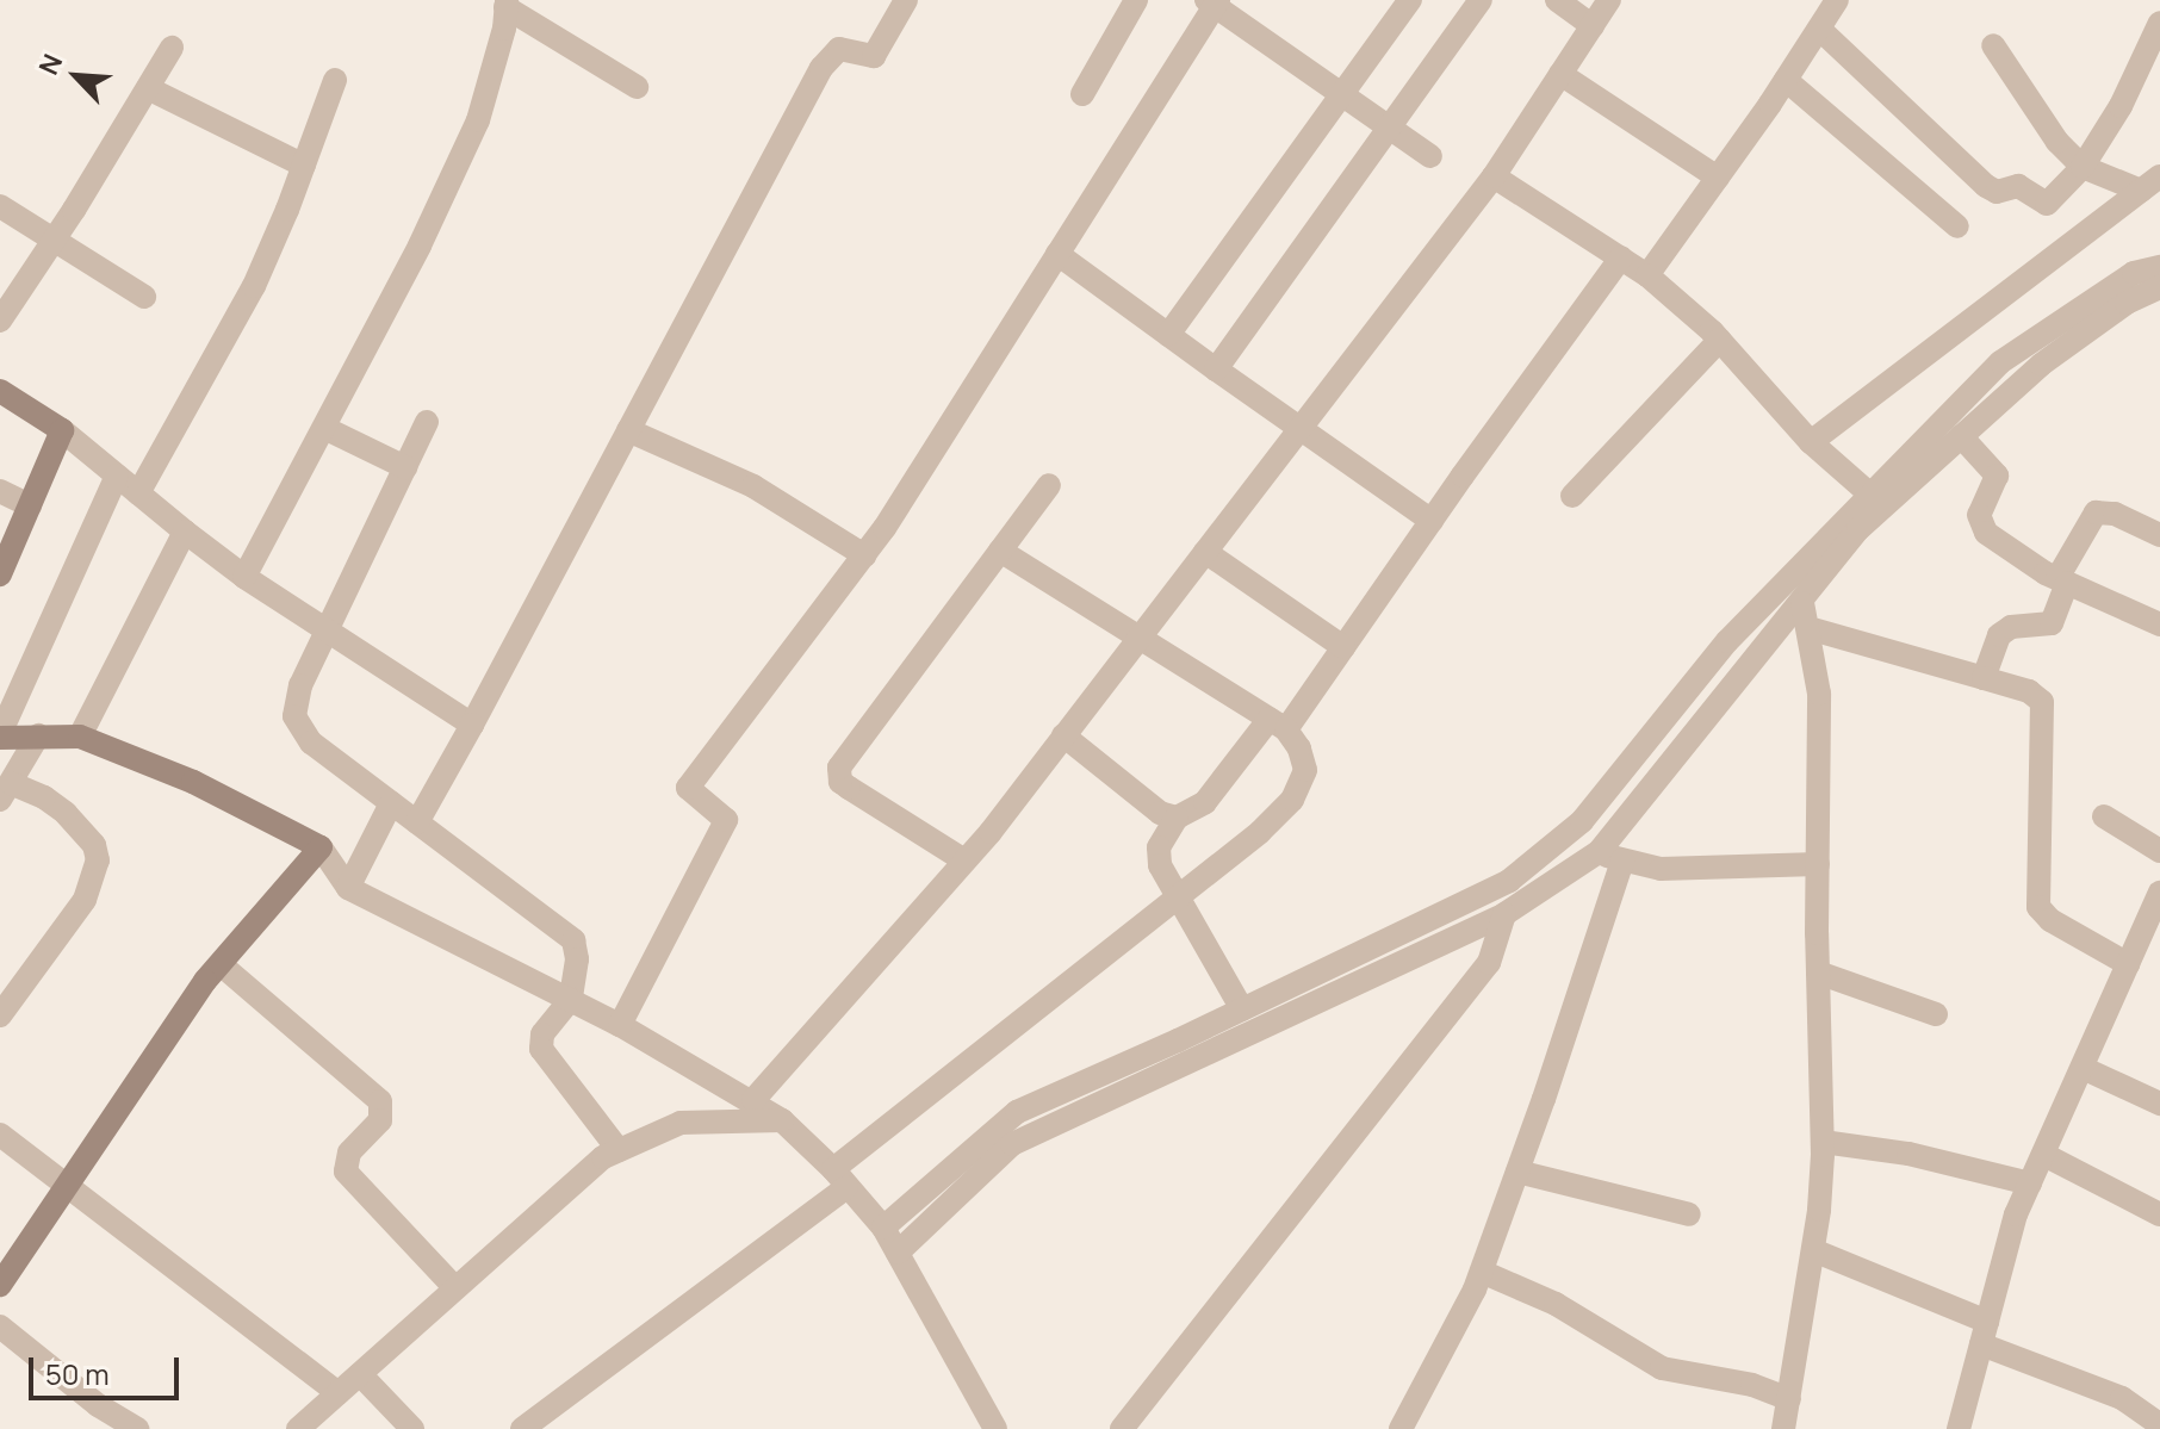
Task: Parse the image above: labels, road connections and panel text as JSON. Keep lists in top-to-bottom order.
{
  "scale_bar": "50 m",
  "north": "top left"
}
